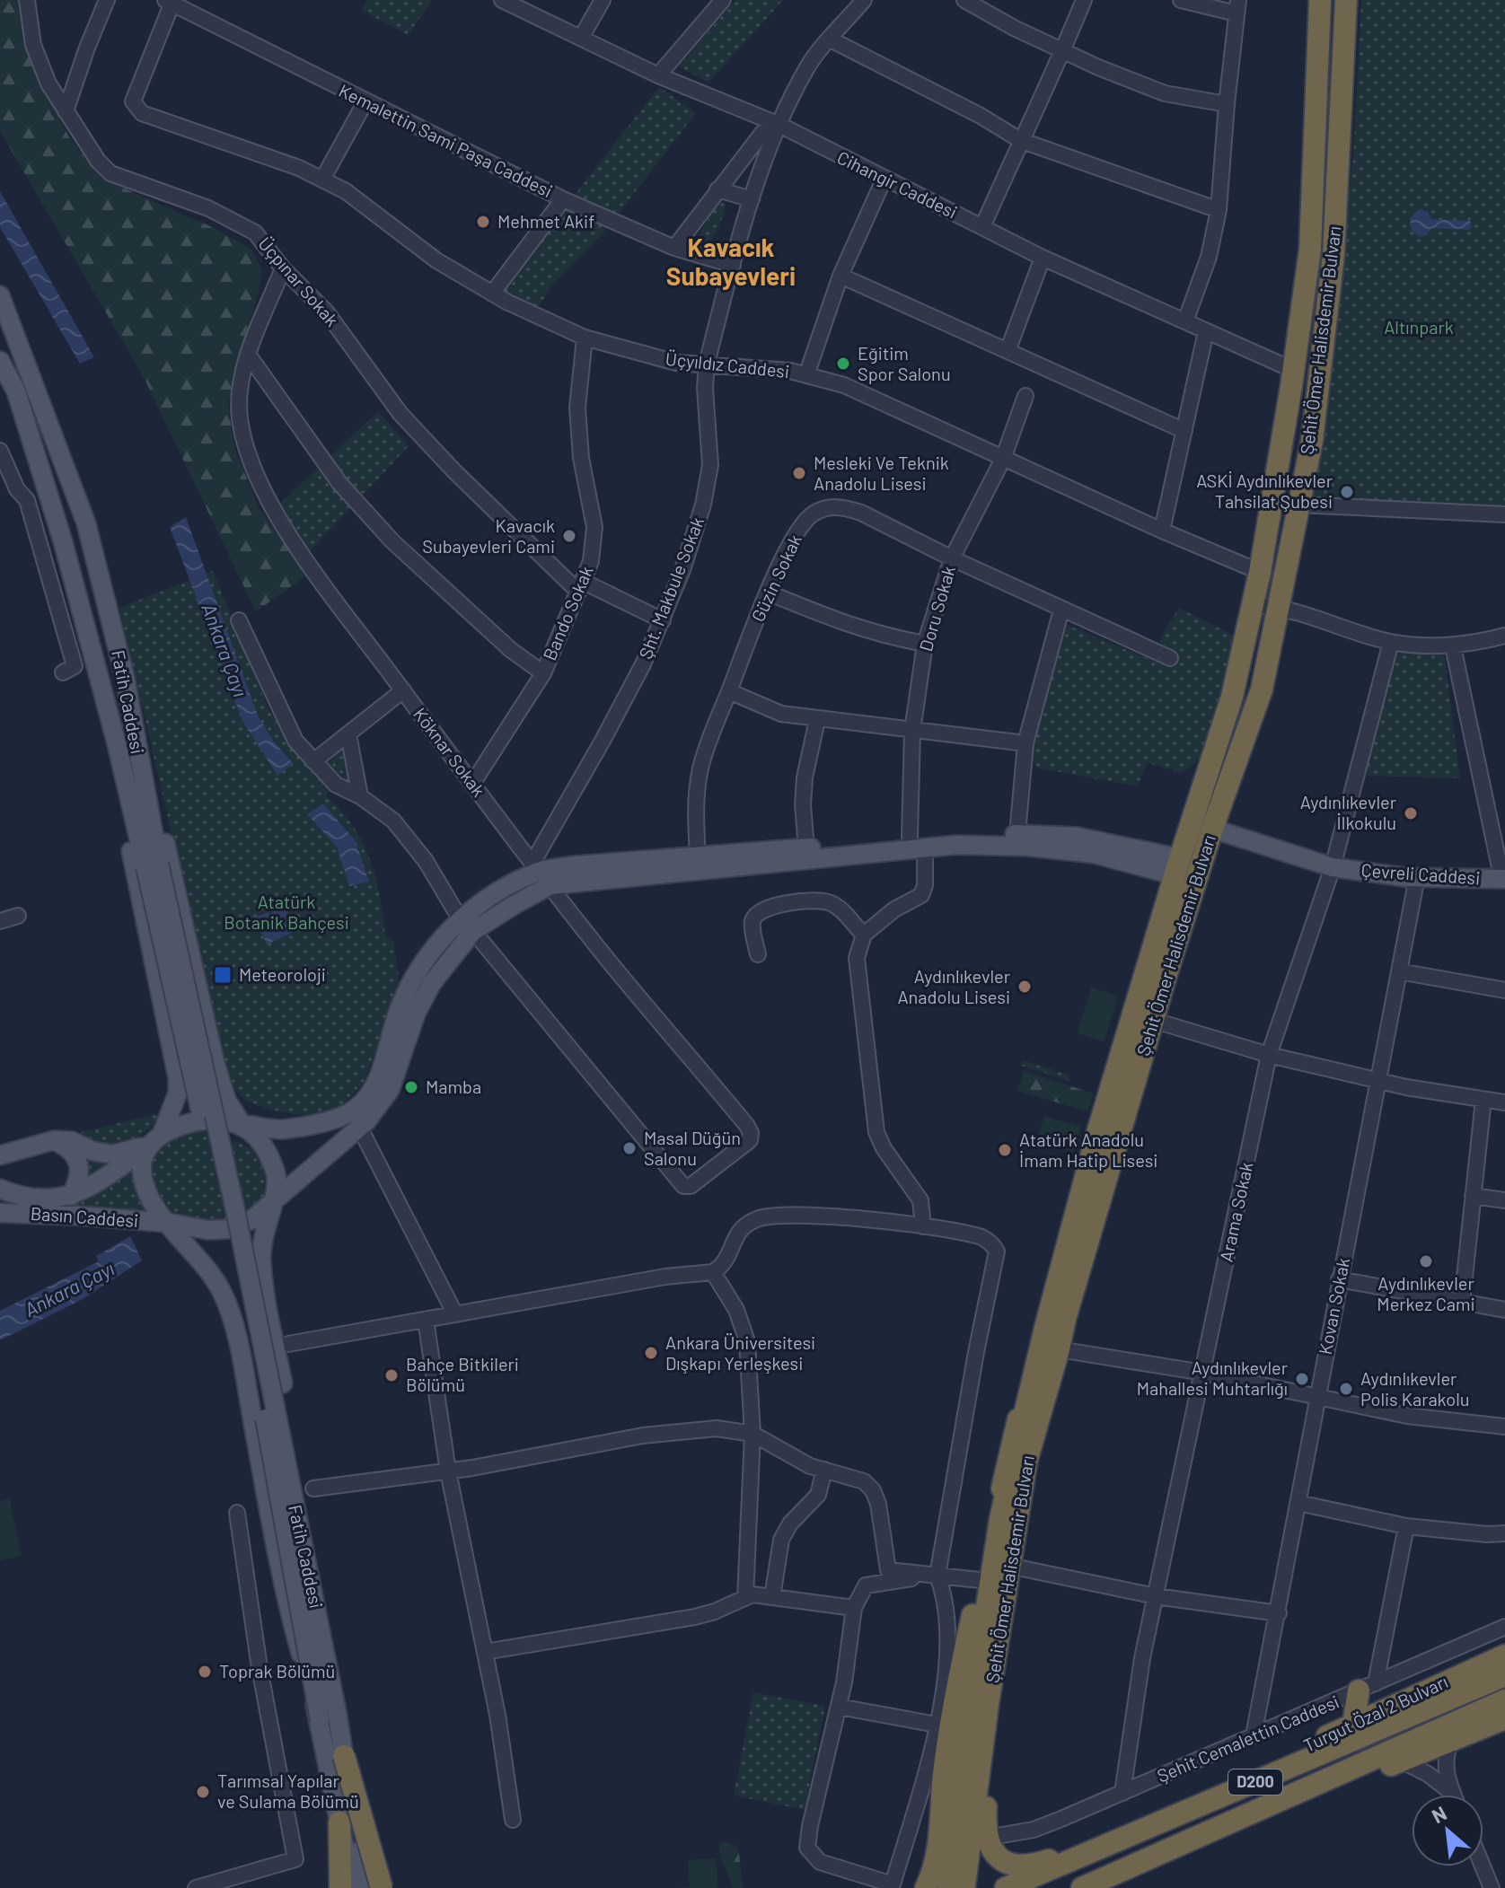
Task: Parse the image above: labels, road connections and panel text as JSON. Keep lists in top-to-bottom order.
{
  "streets": {
    "highway": ["Şehit Ömer Halisdemir Bulvarı", "Turgut Özal 2 Bulvarı", "D200"],
    "main road": ["Fatih Caddesi", "Çevreli Caddesi", "Basın Caddesi"],
    "street": [
      "Kemalettin Sami Paşa Caddesi",
      "Cihangir Caddesi",
      "Üçpınar Sokak",
      "Üçyıldız Caddesi",
      "Güzin Sokak",
      "Şht. Makbule Sokak",
      "Doru Sokak",
      "Bando Sokak",
      "Köknar Sokak",
      "Arama Sokak",
      "Kovan Sokak",
      "Şehit Cemalettin Caddesi"
    ]
  },
  "crossings": [
    ["Kemalettin Sami Paşa Caddesi", "Üçyıldız Caddesi"],
    ["Kemalettin Sami Paşa Caddesi", "Şht. Makbule Sokak"],
    ["Cihangir Caddesi", "Şehit Ömer Halisdemir Bulvarı"],
    ["Cihangir Caddesi", "Şht. Makbule Sokak"],
    ["Üçpınar Sokak", "Şht. Makbule Sokak"],
    ["Üçpınar Sokak", "Bando Sokak"],
    ["Üçpınar Sokak", "Köknar Sokak"],
    ["Şehit Ömer Halisdemir Bulvarı", "Üçyıldız Caddesi"],
    ["Şehit Ömer Halisdemir Bulvarı", "Çevreli Caddesi"],
    ["Üçyıldız Caddesi", "Şht. Makbule Sokak"],
    ["Üçyıldız Caddesi", "Doru Sokak"],
    ["Üçyıldız Caddesi", "Bando Sokak"],
    ["Güzin Sokak", "Doru Sokak"],
    ["Şht. Makbule Sokak", "Köknar Sokak"],
    ["Bando Sokak", "Köknar Sokak"],
    ["Çevreli Caddesi", "Arama Sokak"],
    ["Çevreli Caddesi", "Kovan Sokak"],
    ["Arama Sokak", "Şehit Cemalettin Caddesi"],
    ["Kovan Sokak", "Şehit Cemalettin Caddesi"]
  ],
  "districts": ["Kavacık Subayevleri"],
  "water": ["Ankara Çayı"],
  "parks": ["Altınpark", "Atatürk Botanik Bahçesi"],
  "places": {
    "other": [
      "Mehmet Akif",
      "Eğitim Spor Salonu",
      "Mesleki Ve Teknik Anadolu Lisesi",
      "ASKİ Aydınlıkevler Tahsilat Şubesi",
      "Kavacık Subayevleri Cami",
      "Aydınlıkevler İlkokulu",
      "Aydınlıkevler Anadolu Lisesi",
      "Mamba",
      "Masal Düğün Salonu",
      "Atatürk Anadolu İmam Hatip Lisesi",
      "Aydınlıkevler Merkez Cami",
      "Ankara Üniversitesi Dışkapı Yerleşkesi",
      "Bahçe Bitkileri Bölümü",
      "Aydınlıkevler Mahallesi Muhtarlığı",
      "Aydınlıkevler Polis Karakolu",
      "Toprak Bölümü",
      "Tarımsal Yapılar ve Sulama Bölümü"
    ],
    "transit": ["Meteoroloji"]
  },
  "north": "top left"
}
